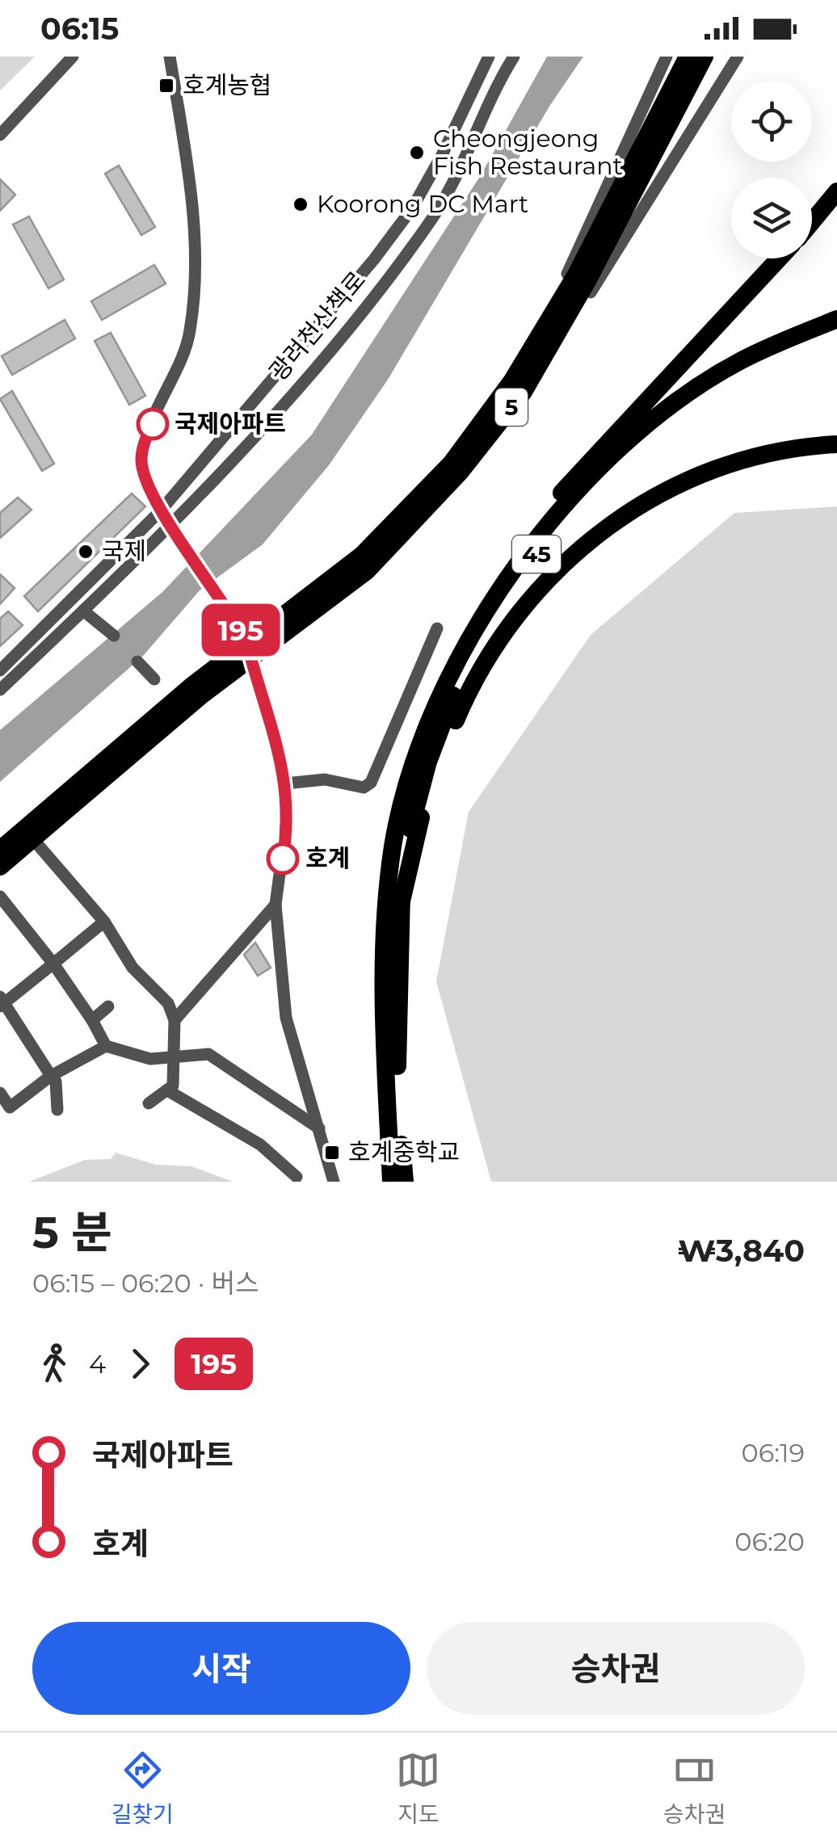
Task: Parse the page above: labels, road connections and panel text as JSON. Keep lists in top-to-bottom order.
{
  "streets": {
    "highway": ["5", "45"],
    "street": ["광려천산책로"]
  },
  "places": {
    "transit": ["호계농협", "호계중학교"],
    "other": [
      "Cheongjeong Fish Restaurant",
      "Koorong DC Mart",
      "국제아파트",
      "국제",
      "호계"
    ]
  },
  "lines": ["bus line 195"],
  "page": {
    "status": "06:15",
    "on_map": "195",
    "heading": ["5 분", "06:15 – 06:20 · 버스", "₩3,840"],
    "legs": ["4", "195"],
    "list": [
      {
        "name": "국제아파트",
        "value": "06:19"
      },
      {
        "name": "호계",
        "value": "06:20"
      }
    ],
    "buttons": ["시작", "승차권"],
    "tabs": ["길찾기", "지도", "승차권"]
  }
}
